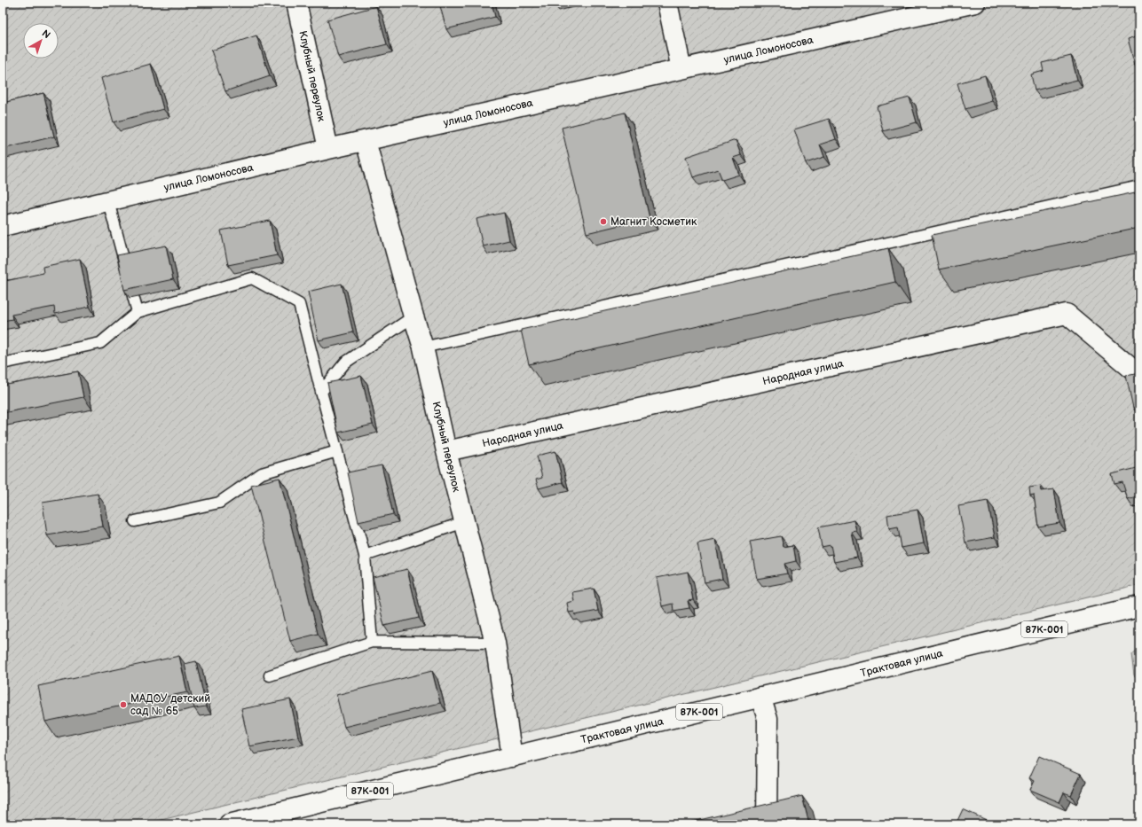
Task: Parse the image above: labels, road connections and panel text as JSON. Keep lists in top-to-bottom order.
{
  "streets": {
    "street": [
      "улица Ломоносова",
      "Клубный переулок",
      "Народная улица",
      "87К-001",
      "Трактовая улица"
    ]
  },
  "crossings": [
    ["улица Ломоносова", "Клубный переулок"],
    ["Клубный переулок", "Народная улица"],
    ["Клубный переулок", "Трактовая улица"]
  ],
  "places": ["Магнит Косметик", "МАДОУ детский сад № 65"],
  "north": "top right"
}
